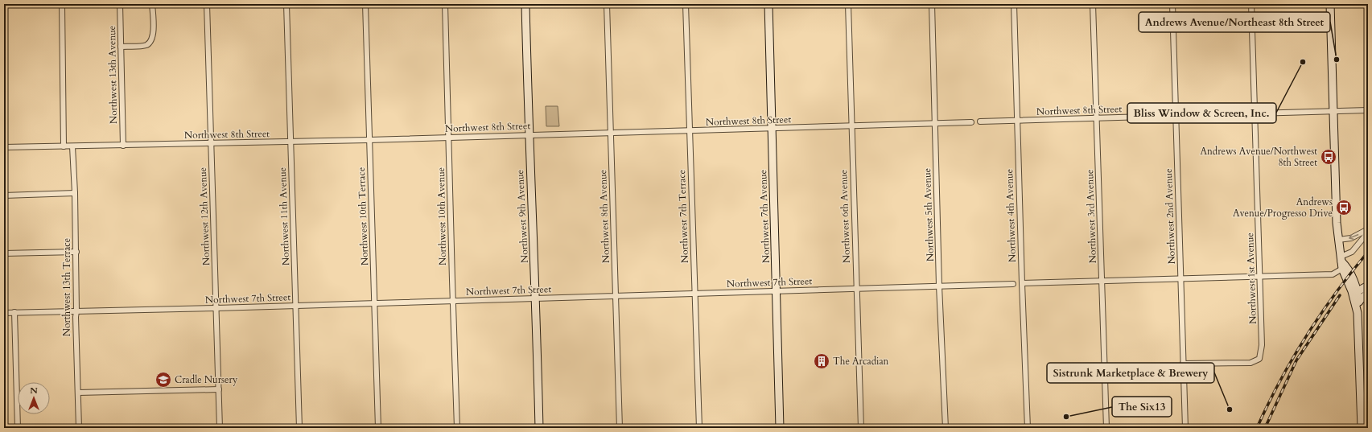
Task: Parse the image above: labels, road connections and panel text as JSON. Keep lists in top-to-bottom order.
{
  "streets": {
    "main road": ["Northwest 9th Avenue", "Northwest 7th Avenue"],
    "street": [
      "Northwest 13th Avenue",
      "Northwest 8th Street",
      "Northwest 5th Avenue",
      "Northwest 4th Avenue",
      "Northwest 12th Avenue",
      "Northwest 11th Avenue",
      "Northwest 10th Terrace",
      "Northwest 10th Avenue",
      "Northwest 8th Avenue",
      "Northwest 7th Terrace",
      "Northwest 6th Avenue",
      "Northwest 3rd Avenue",
      "Northwest 2nd Avenue",
      "Northwest 1st Avenue",
      "Northwest 7th Street",
      "Northwest 13th Terrace"
    ]
  },
  "crossings": [
    ["Northwest 13th Avenue", "Northwest 8th Street"],
    ["Northwest 8th Street", "Northwest 5th Avenue"],
    ["Northwest 8th Street", "Northwest 4th Avenue"],
    ["Northwest 8th Street", "Northwest 12th Avenue"],
    ["Northwest 8th Street", "Northwest 11th Avenue"],
    ["Northwest 8th Street", "Northwest 10th Terrace"],
    ["Northwest 8th Street", "Northwest 10th Avenue"],
    ["Northwest 8th Street", "Northwest 9th Avenue"],
    ["Northwest 8th Street", "Northwest 8th Avenue"],
    ["Northwest 8th Street", "Northwest 7th Terrace"],
    ["Northwest 8th Street", "Northwest 7th Avenue"],
    ["Northwest 8th Street", "Northwest 6th Avenue"],
    ["Northwest 8th Street", "Northwest 3rd Avenue"],
    ["Northwest 8th Street", "Northwest 2nd Avenue"],
    ["Northwest 8th Street", "Northwest 1st Avenue"],
    ["Northwest 8th Street", "Northwest 13th Terrace"],
    ["Northwest 5th Avenue", "Northwest 7th Street"],
    ["Northwest 12th Avenue", "Northwest 7th Street"],
    ["Northwest 11th Avenue", "Northwest 7th Street"],
    ["Northwest 10th Terrace", "Northwest 7th Street"],
    ["Northwest 10th Avenue", "Northwest 7th Street"],
    ["Northwest 9th Avenue", "Northwest 7th Street"],
    ["Northwest 8th Avenue", "Northwest 7th Street"],
    ["Northwest 7th Terrace", "Northwest 7th Street"],
    ["Northwest 7th Avenue", "Northwest 7th Street"],
    ["Northwest 6th Avenue", "Northwest 7th Street"],
    ["Northwest 2nd Avenue", "Northwest 1st Avenue"],
    ["Northwest 7th Street", "Northwest 13th Terrace"]
  ],
  "places": {
    "other": [
      "Andrews Avenue/Northeast 8th Street",
      "Bliss Window & Screen, Inc.",
      "Sistrunk Marketplace & Brewery",
      "The Six13"
    ],
    "bus stop": ["Andrews Avenue/Northwest 8th Street", "Andrews Avenue/Progresso Drive"],
    "building": ["The Arcadian"],
    "school or university": ["Cradle Nursery"]
  },
  "north": "top"
}
